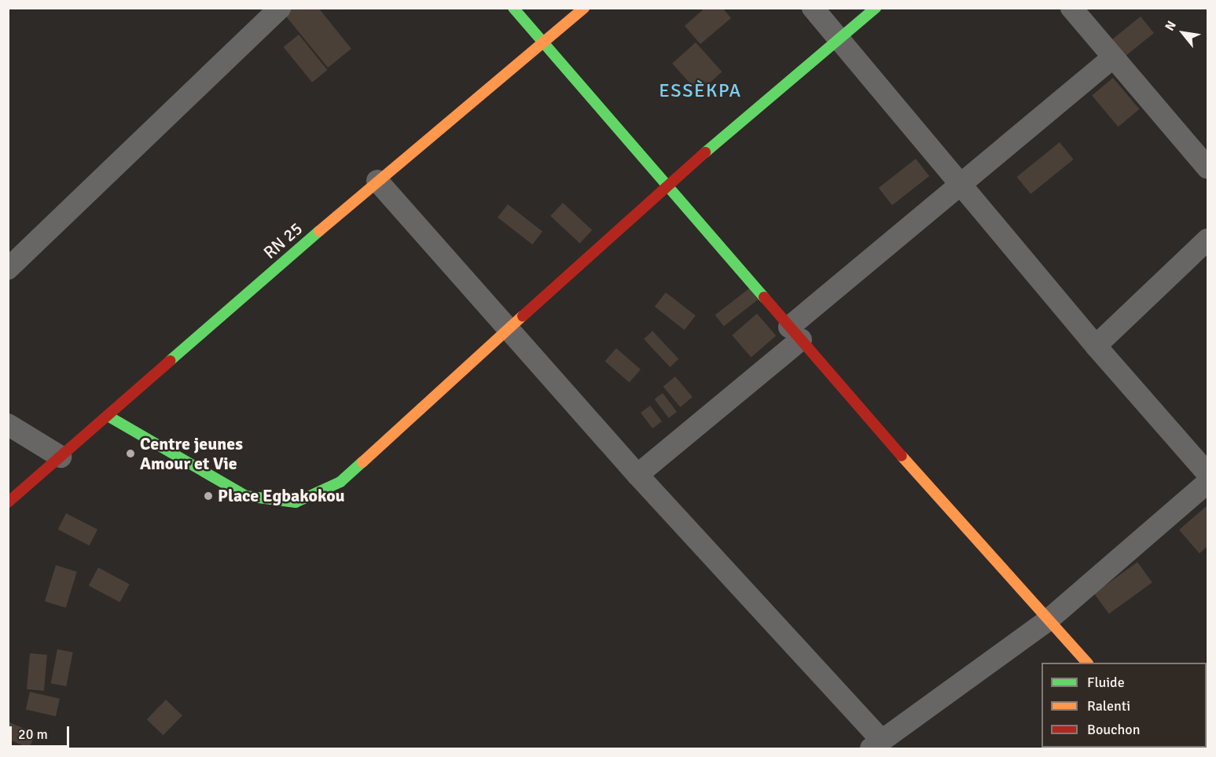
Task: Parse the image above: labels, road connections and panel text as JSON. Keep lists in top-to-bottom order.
{
  "streets": {
    "street": ["RN 25"]
  },
  "districts": ["ESSÈKPA"],
  "places": ["Centre jeunes Amour et Vie", "Place Egbakokou"],
  "legend": ["Fluide", "Ralenti", "Bouchon"],
  "scale_bar": "20 m",
  "north": "top left"
}
